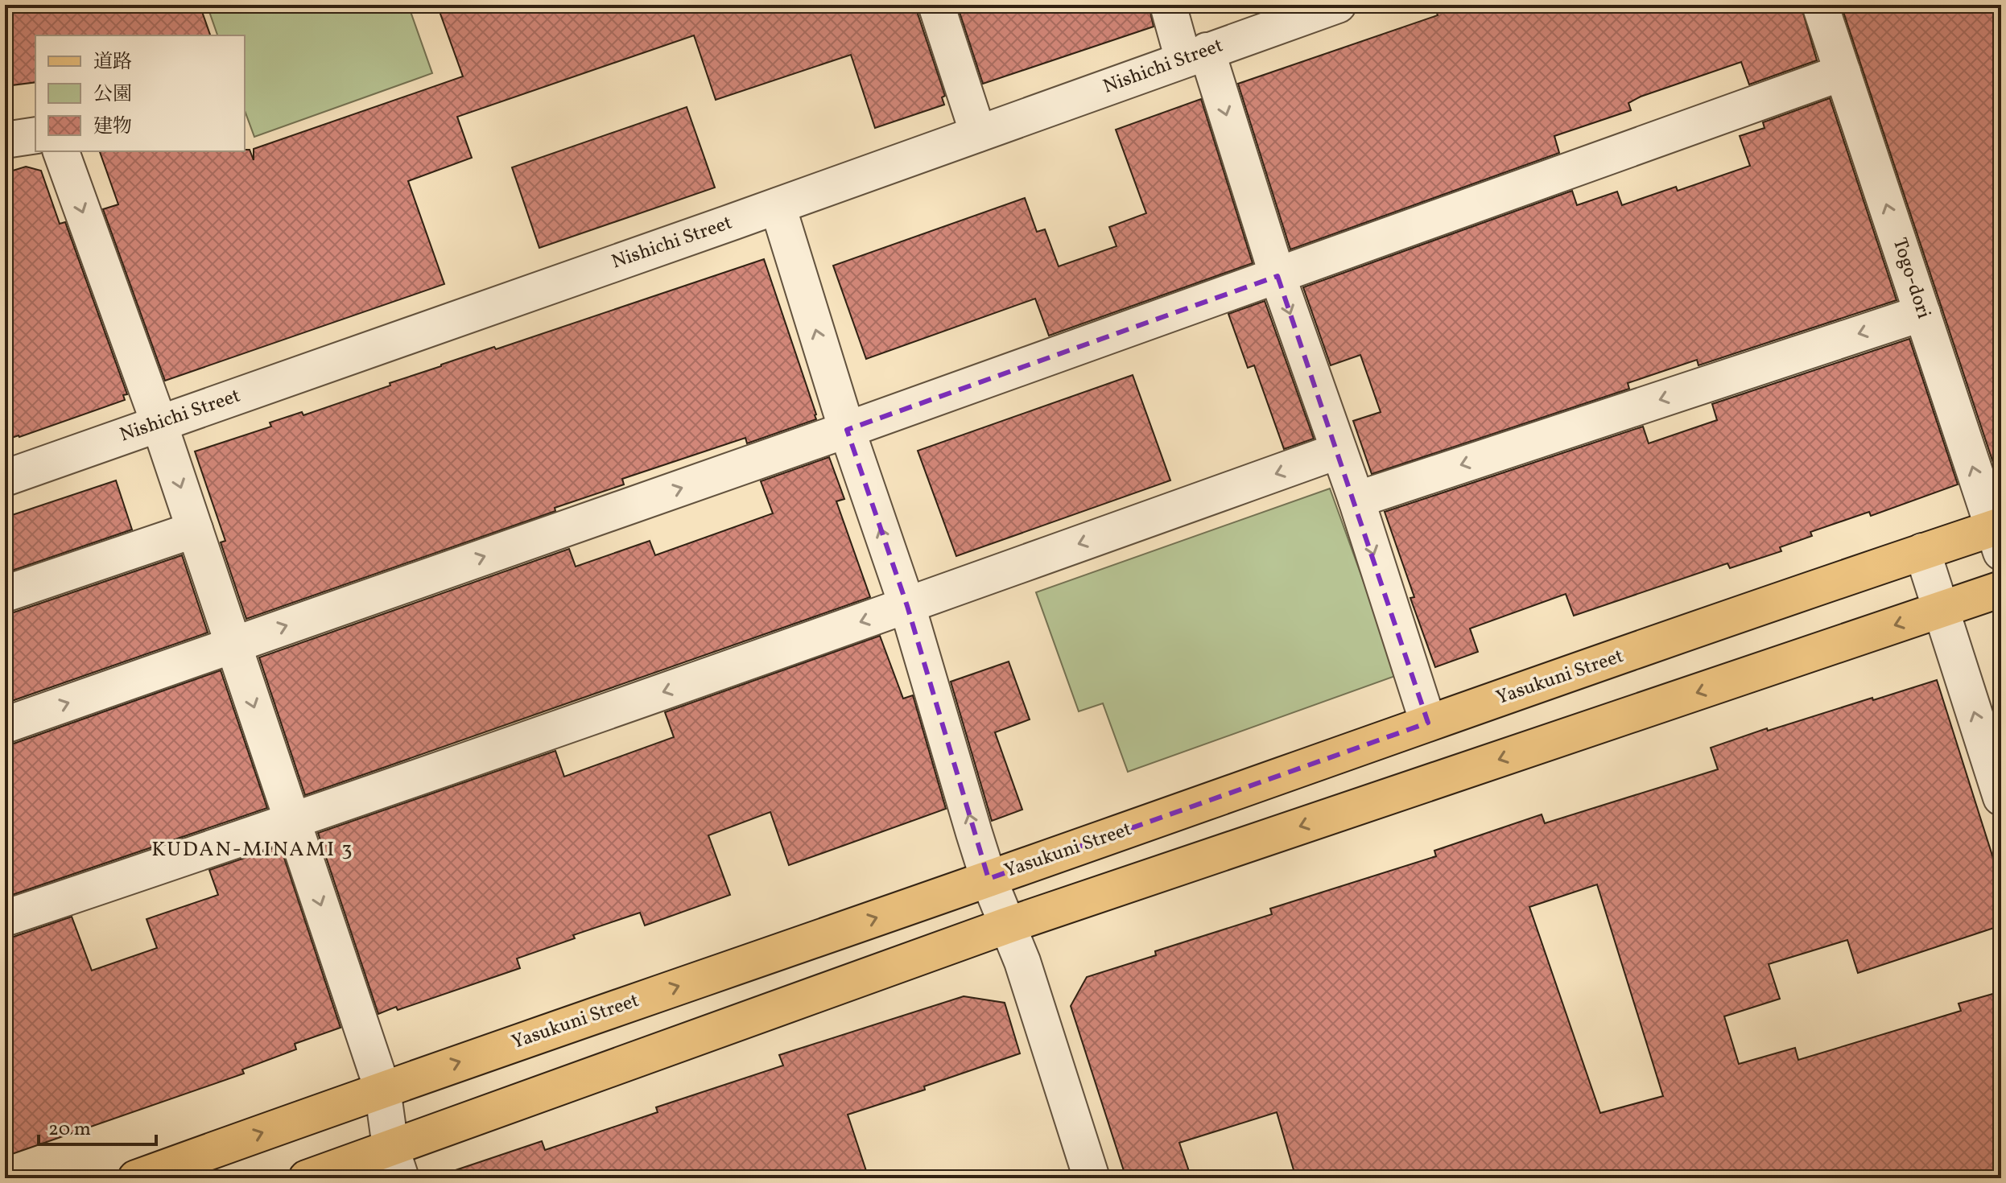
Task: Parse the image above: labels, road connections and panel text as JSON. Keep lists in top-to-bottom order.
{
  "streets": {
    "main road": ["Yasukuni Street"],
    "street": ["Nishichi Street", "Togo-dori"]
  },
  "crossings": [
    ["Togo-dori", "Yasukuni Street"]
  ],
  "one_way": ["Togo-dori"],
  "districts": ["KUDAN-MINAMI 3"],
  "legend": ["道路", "公園", "建物"],
  "scale_bar": "20 m"
}
